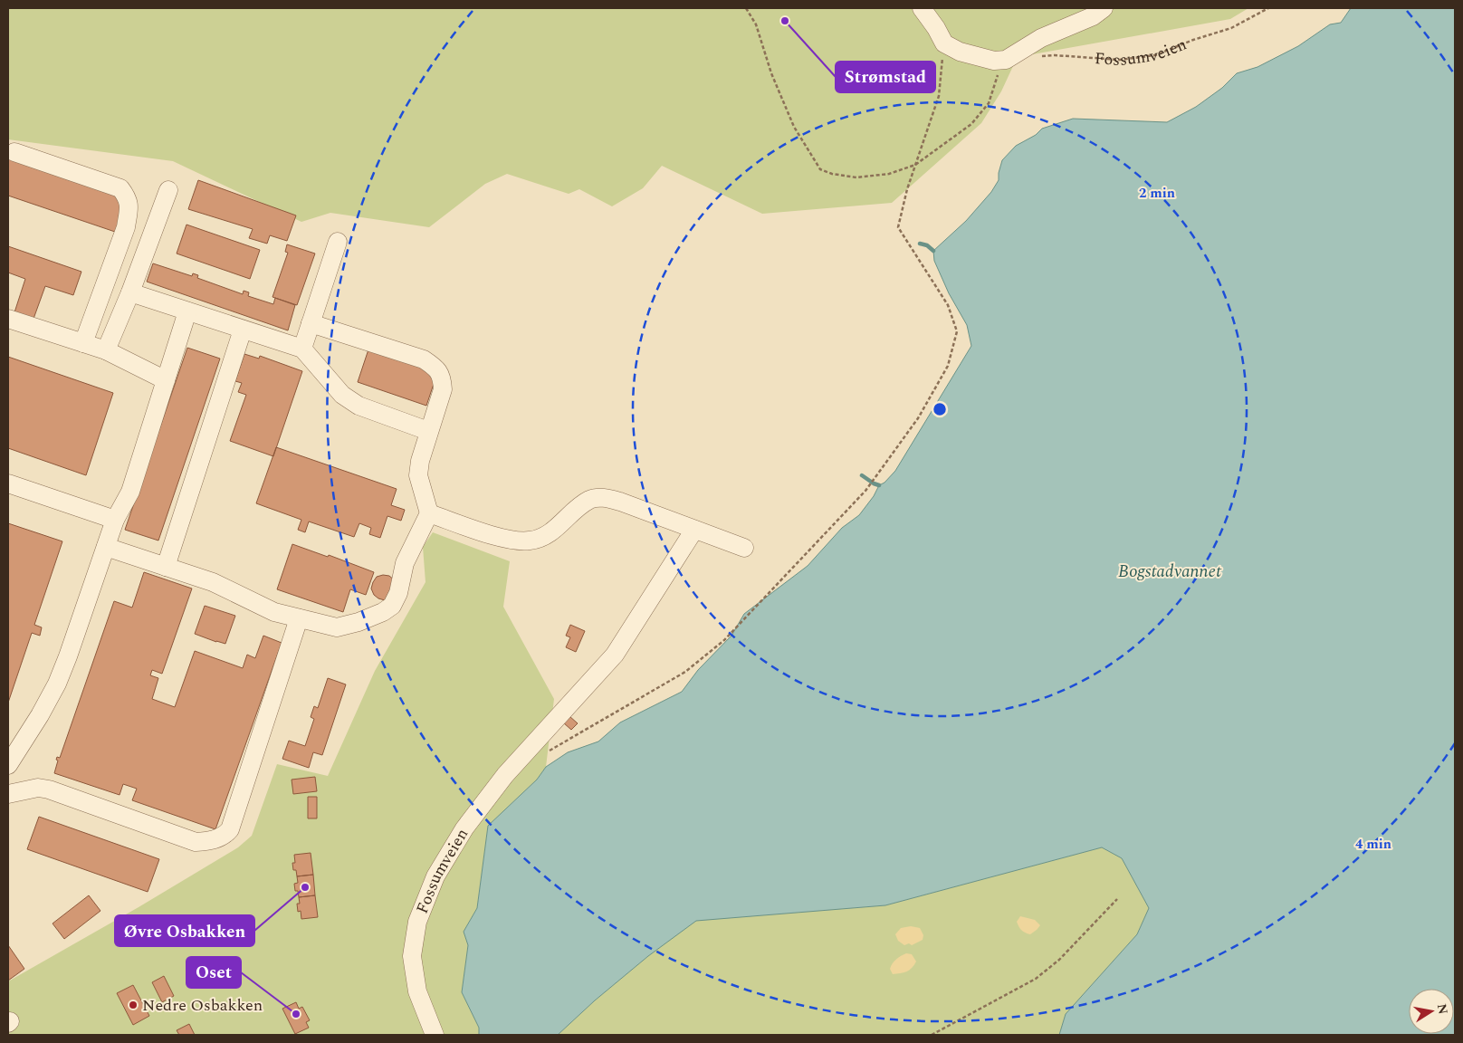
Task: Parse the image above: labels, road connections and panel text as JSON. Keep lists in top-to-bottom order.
{
  "streets": {
    "street": ["Fossumveien"]
  },
  "water": ["Bogstadvannet"],
  "places": [
    "Strømstad",
    "Øvre Osbakken",
    "Nedre Osbakken",
    "Oset"
  ],
  "north": "right",
  "rings": ["2 min", "4 min"]
}
